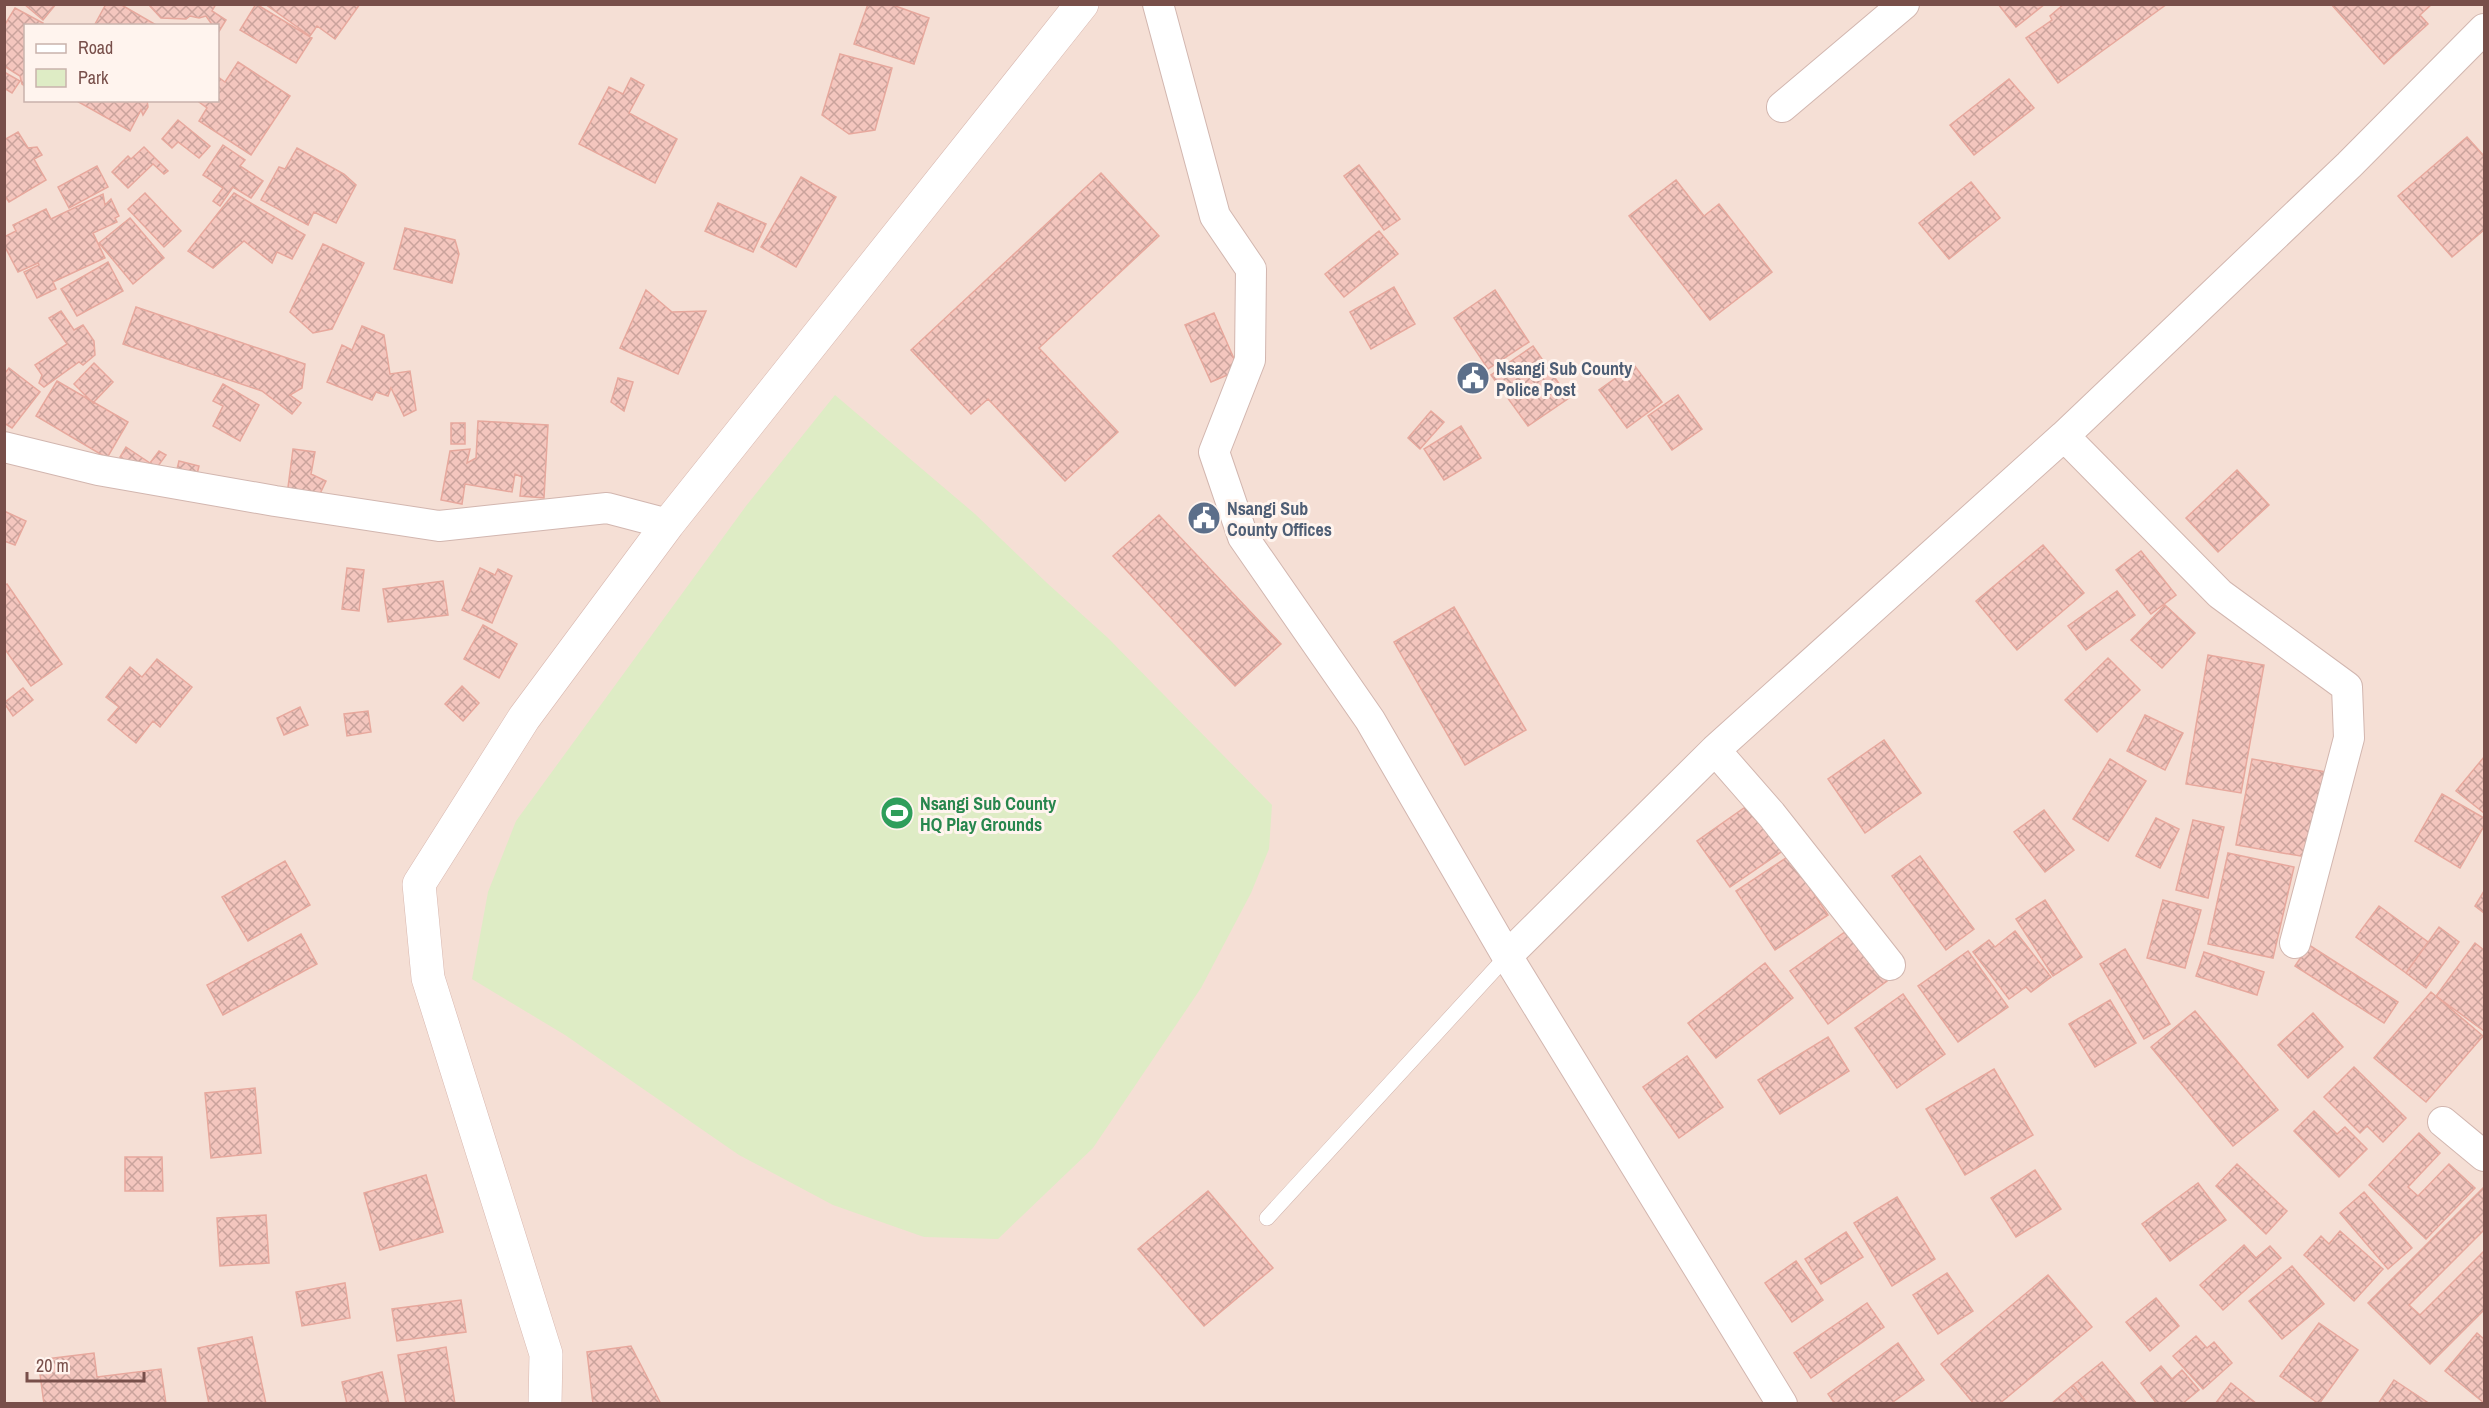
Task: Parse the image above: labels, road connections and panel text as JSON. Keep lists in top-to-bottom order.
{
  "places": {
    "public building": ["Nsangi Sub County Police Post", "Nsangi Sub County Offices"],
    "sports": ["Nsangi Sub County HQ Play Grounds"]
  },
  "legend": ["Road", "Park"],
  "scale_bar": "20 m"
}
